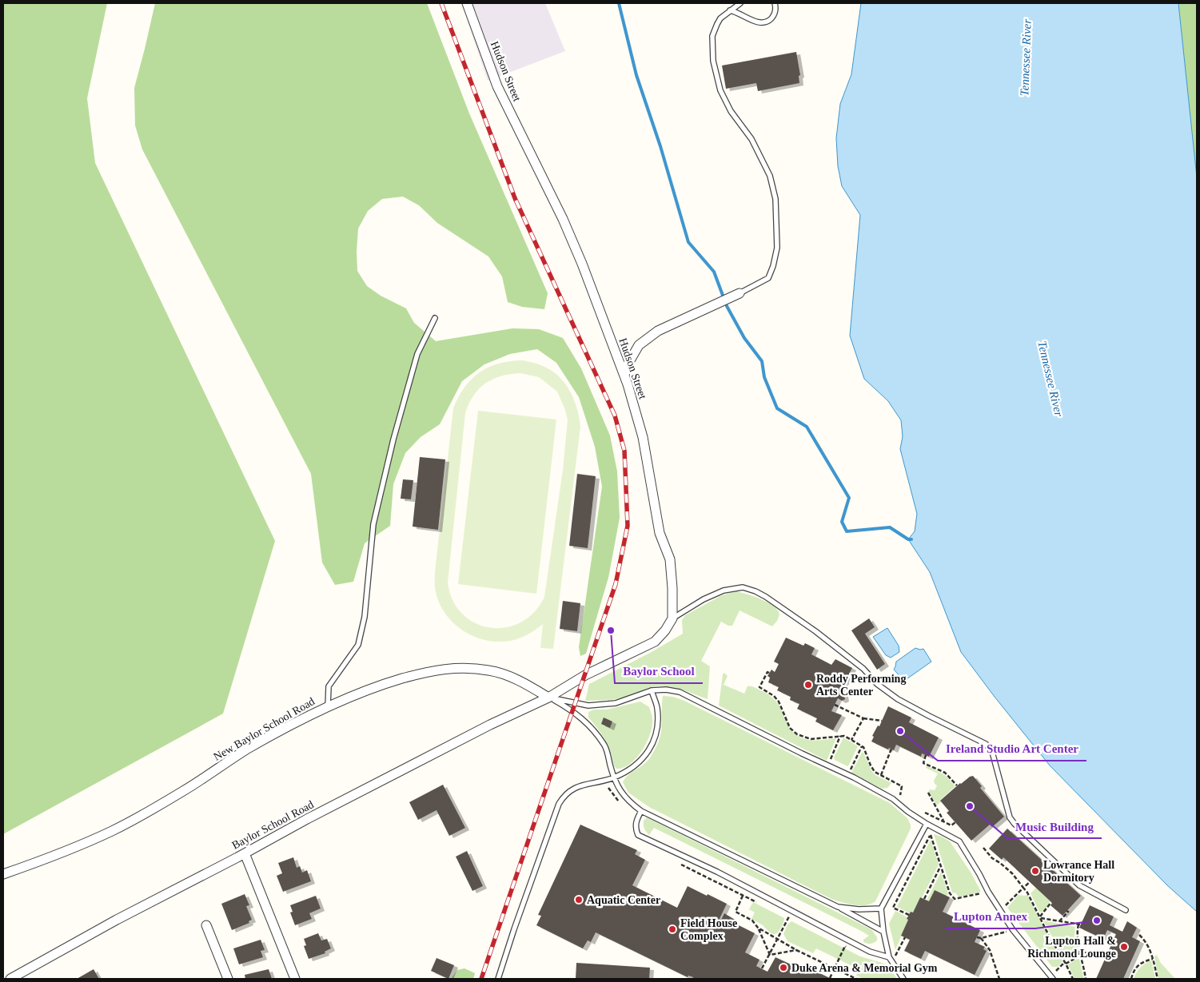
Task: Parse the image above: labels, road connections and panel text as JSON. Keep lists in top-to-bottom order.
{
  "streets": {
    "street": ["Hudson Street", "New Baylor School Road", "Baylor School Road"]
  },
  "crossings": [
    ["New Baylor School Road", "Baylor School Road"]
  ],
  "water": ["Tennessee River"],
  "places": [
    "Baylor School",
    "Roddy Performing Arts Center",
    "Ireland Studio Art Center",
    "Music Building",
    "Lowrance Hall Dormitory",
    "Aquatic Center",
    "Lupton Annex",
    "Field House Complex",
    "Lupton Hall & Richmond Lounge",
    "Duke Arena & Memorial Gym"
  ]
}
